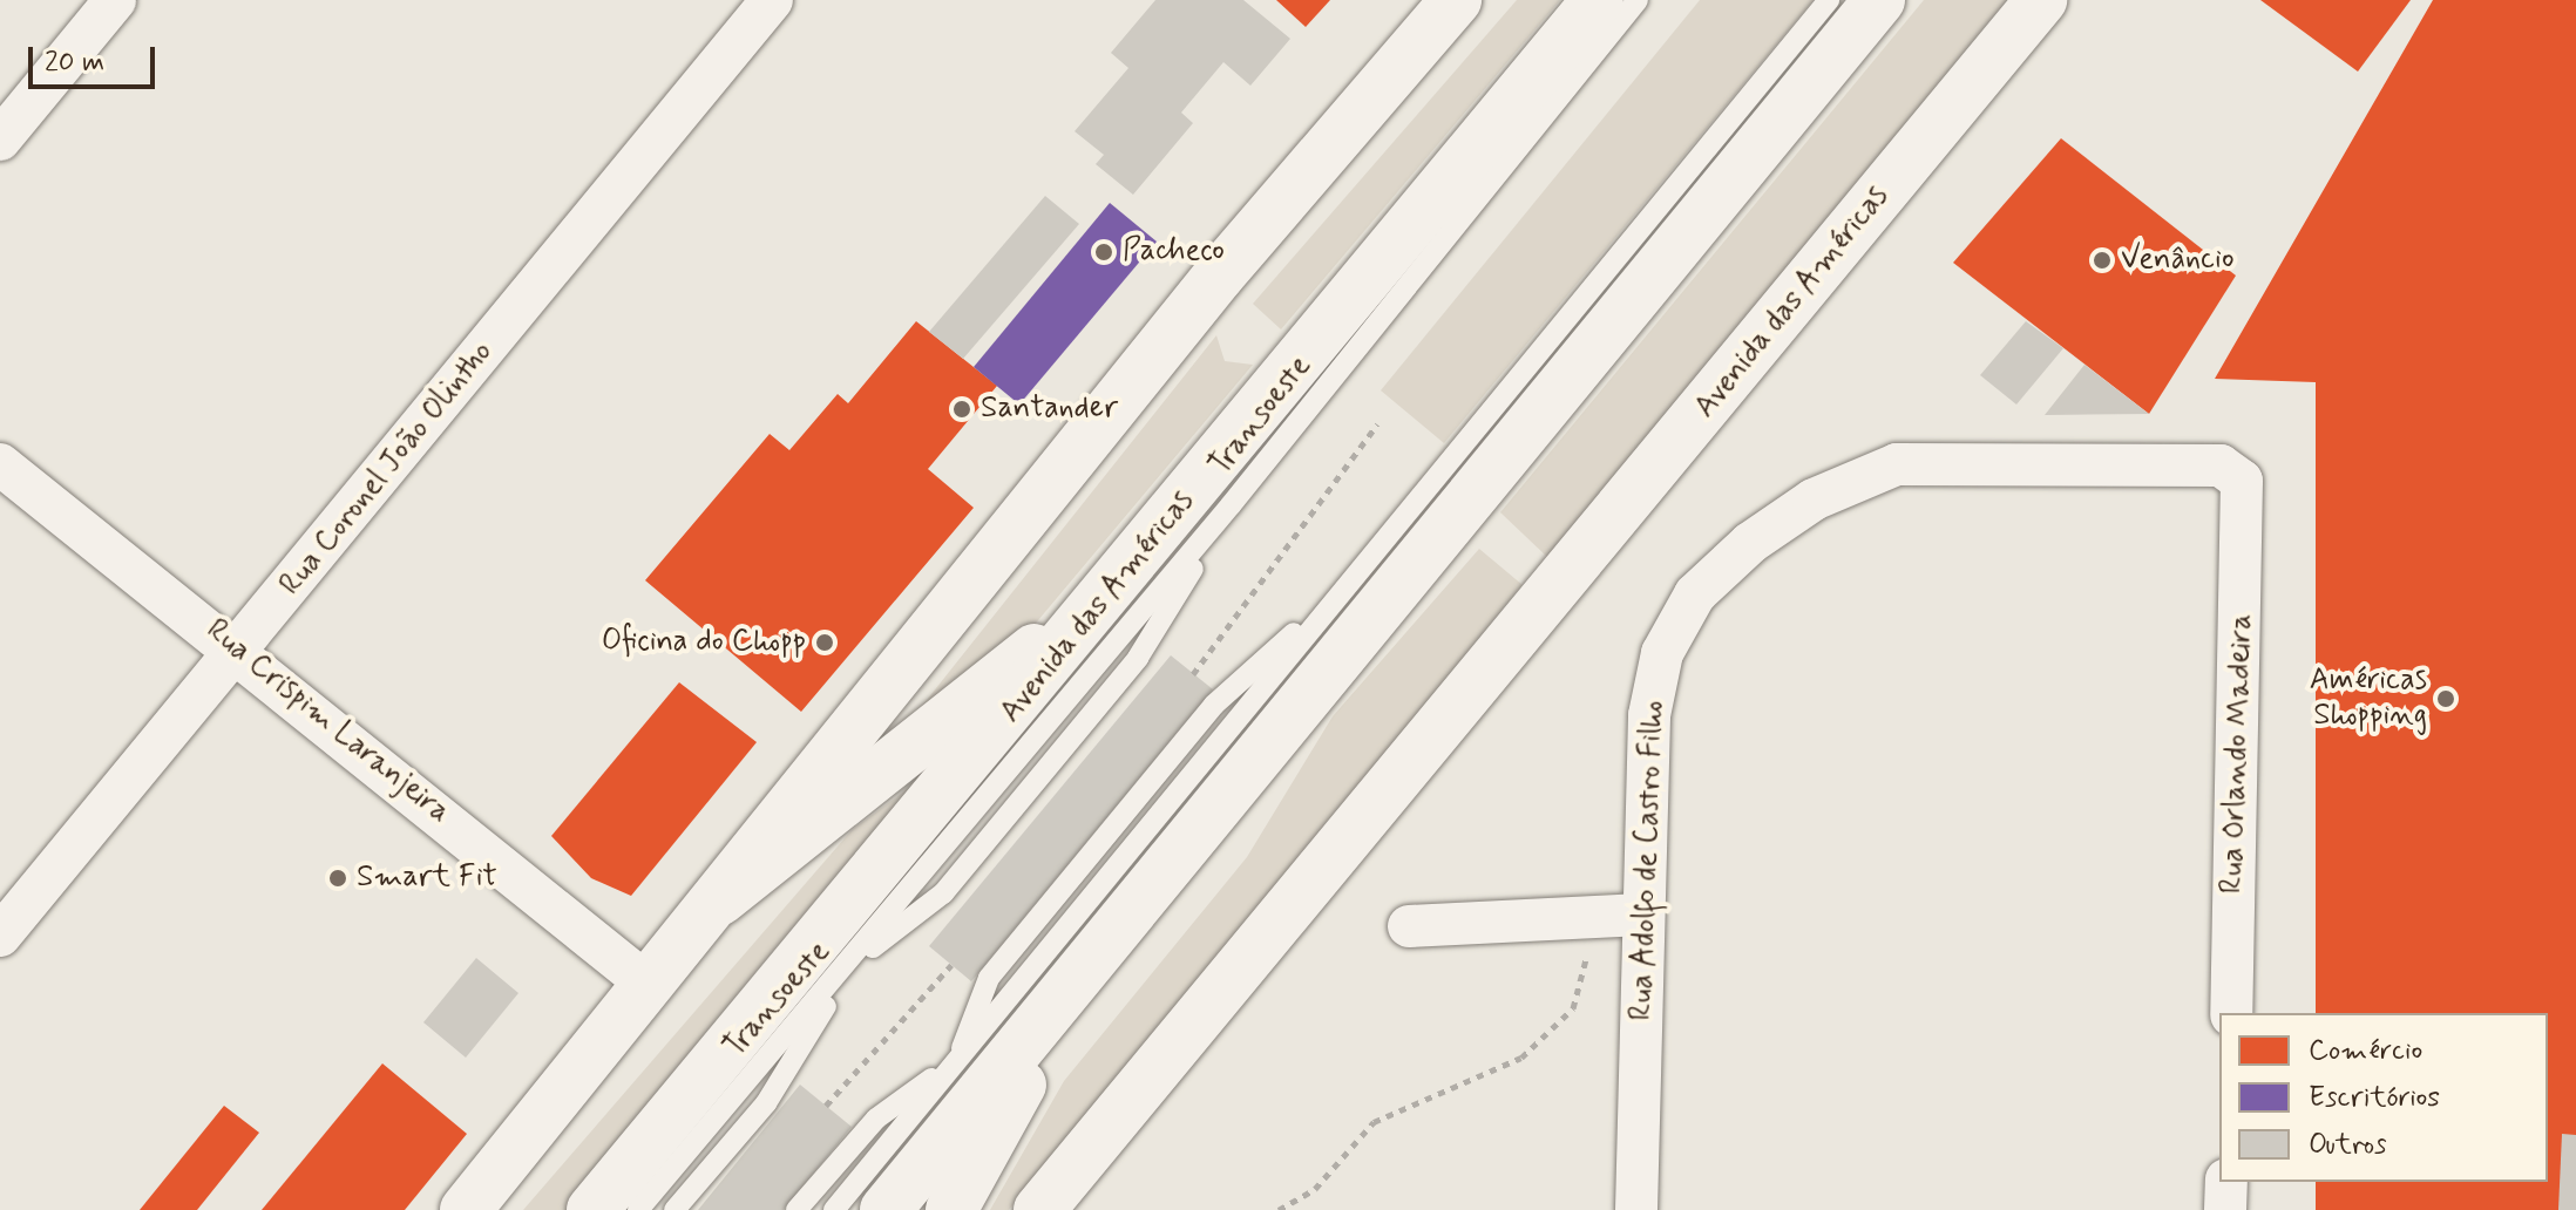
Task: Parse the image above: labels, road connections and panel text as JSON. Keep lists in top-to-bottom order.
{
  "streets": {
    "main road": ["Avenida das Américas"],
    "street": [
      "Rua Coronel João Olintho",
      "Rua Crispim Laranjeira",
      "Rua Orlando Madeira",
      "Rua Adolfo de Castro Filho"
    ],
    "lane": ["Transoeste"]
  },
  "crossings": [
    ["Rua Coronel João Olintho", "Rua Crispim Laranjeira"],
    ["Rua Orlando Madeira", "Rua Adolfo de Castro Filho"]
  ],
  "places": [
    "Pacheco",
    "Venâncio",
    "Santander",
    "Oficina do Chopp",
    "Américas Shopping",
    "Smart Fit"
  ],
  "legend": ["Comércio", "Escritórios", "Outros"],
  "scale_bar": "20 m"
}
